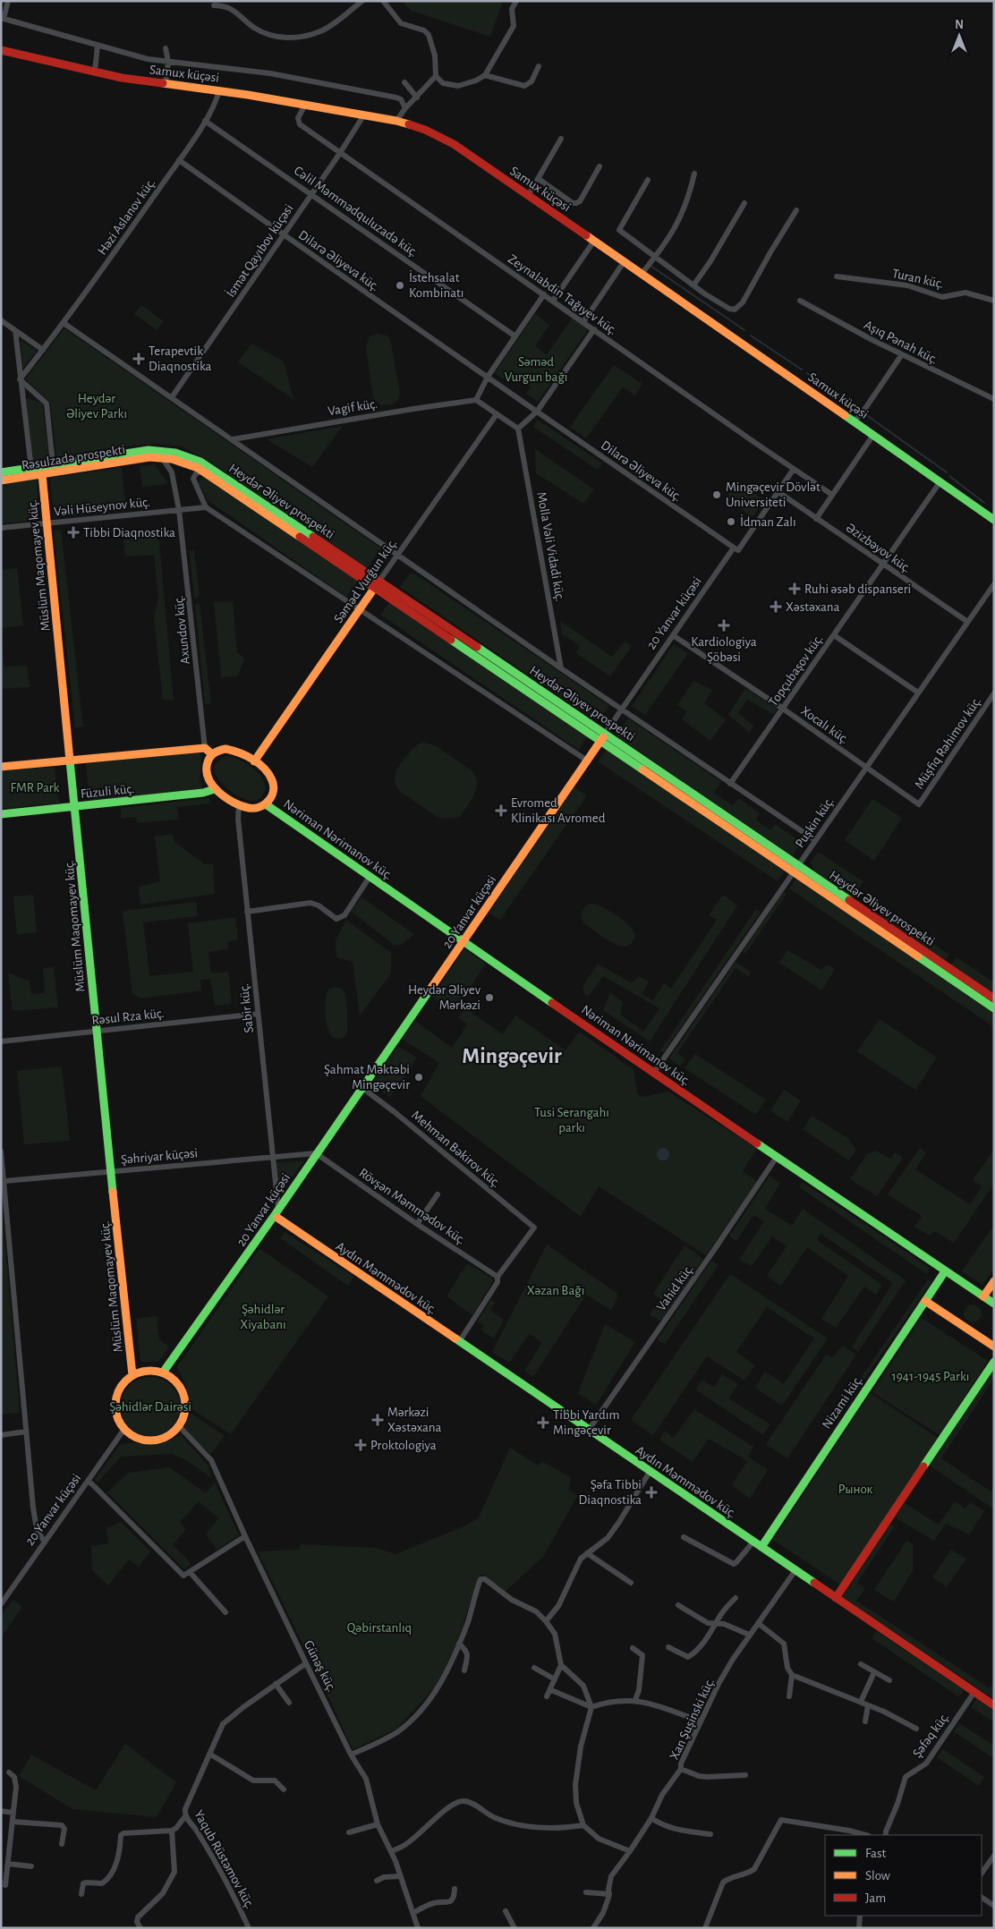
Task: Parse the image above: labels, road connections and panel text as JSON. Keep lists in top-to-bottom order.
{
  "streets": {
    "main road": [
      "Samux küçəsi",
      "Rəsulzadə prospekti",
      "Heydər Əliyev prospekti",
      "Müslüm Maqomayev küç.",
      "Səməd Vurğun küç.",
      "20 Yanvar küçəsi",
      "Füzuli küç.",
      "Nəriman Nərimanov küç.",
      "Aydın Məmmədov küç.",
      "Nizami küç."
    ],
    "street": [
      "Cəlil Məmmədquluzadə küç.",
      "Həzi Aslanov küç.",
      "İsmət Qayıbov küçəsi",
      "Dilarə Əliyeva küç.",
      "Turan küç.",
      "Zeynalabdin Tağıyev küç.",
      "Aşıq Pənah küç.",
      "Vagif küç.",
      "Vəli Hüseynov küç.",
      "Molla Vəli Vidadi küç.",
      "Əzizbəyov küç.",
      "Axundov küç.",
      "Topçubaşov küç.",
      "Xocalı küç.",
      "Müşfiq Rəhimov küç.",
      "Puşkin küç.",
      "Sabir küç.",
      "Rəsul Rza küç.",
      "Mehman Bəkirov küç.",
      "Şəhriyar küçəsi",
      "Rövşən Məmmədov küç.",
      "Vahid küç.",
      "Günəş küç.",
      "Xan Şuşinski küç.",
      "Şəfəq küç.",
      "Yaqub Rüstəmov küç."
    ]
  },
  "crossings": [
    ["Samux küçəsi", "Həzi Aslanov küç."],
    ["Samux küçəsi", "İsmət Qayıbov küçəsi"],
    ["Samux küçəsi", "Zeynalabdin Tağıyev küç."],
    ["Samux küçəsi", "Topçubaşov küç."],
    ["Cəlil Məmmədquluzadə küç.", "Həzi Aslanov küç."],
    ["Cəlil Məmmədquluzadə küç.", "İsmət Qayıbov küçəsi"],
    ["Həzi Aslanov küç.", "Dilarə Əliyeva küç."],
    ["İsmət Qayıbov küçəsi", "Dilarə Əliyeva küç."],
    ["İsmət Qayıbov küçəsi", "Zeynalabdin Tağıyev küç."],
    ["Dilarə Əliyeva küç.", "20 Yanvar küçəsi"],
    ["Zeynalabdin Tağıyev küç.", "20 Yanvar küçəsi"],
    ["Rəsulzadə prospekti", "Heydər Əliyev prospekti"],
    ["Rəsulzadə prospekti", "Müslüm Maqomayev küç."],
    ["Heydər Əliyev prospekti", "Səməd Vurğun küç."],
    ["Heydər Əliyev prospekti", "20 Yanvar küçəsi"],
    ["Heydər Əliyev prospekti", "Axundov küç."],
    ["Heydər Əliyev prospekti", "Puşkin küç."],
    ["Vəli Hüseynov küç.", "Müslüm Maqomayev küç."],
    ["Vəli Hüseynov küç.", "Axundov küç."],
    ["Əzizbəyov küç.", "20 Yanvar küçəsi"],
    ["Əzizbəyov küç.", "Topçubaşov küç."],
    ["Əzizbəyov küç.", "Puşkin küç."],
    ["Müslüm Maqomayev küç.", "20 Yanvar küçəsi"],
    ["Müslüm Maqomayev küç.", "Füzuli küç."],
    ["Müslüm Maqomayev küç.", "Rəsul Rza küç."],
    ["Müslüm Maqomayev küç.", "Şəhriyar küçəsi"],
    ["Müslüm Maqomayev küç.", "Günəş küç."],
    ["Səməd Vurğun küç.", "Füzuli küç."],
    ["Səməd Vurğun küç.", "Nəriman Nərimanov küç."],
    ["Səməd Vurğun küç.", "Sabir küç."],
    ["20 Yanvar küçəsi", "Xocalı küç."],
    ["20 Yanvar küçəsi", "Nəriman Nərimanov küç."],
    ["20 Yanvar küçəsi", "Sabir küç."],
    ["20 Yanvar küçəsi", "Mehman Bəkirov küç."],
    ["20 Yanvar küçəsi", "Şəhriyar küçəsi"],
    ["20 Yanvar küçəsi", "Rövşən Məmmədov küç."],
    ["20 Yanvar küçəsi", "Aydın Məmmədov küç."],
    ["20 Yanvar küçəsi", "Günəş küç."],
    ["Topçubaşov küç.", "Xocalı küç."],
    ["Xocalı küç.", "Müşfiq Rəhimov küç."],
    ["Xocalı küç.", "Puşkin küç."],
    ["Füzuli küç.", "Nəriman Nərimanov küç."],
    ["Füzuli küç.", "Sabir küç."],
    ["Puşkin küç.", "Nəriman Nərimanov küç."],
    ["Nəriman Nərimanov küç.", "Sabir küç."],
    ["Nəriman Nərimanov küç.", "Vahid küç."],
    ["Nəriman Nərimanov küç.", "Nizami küç."],
    ["Sabir küç.", "Rəsul Rza küç."],
    ["Sabir küç.", "Şəhriyar küçəsi"],
    ["Sabir küç.", "Aydın Məmmədov küç."],
    ["Mehman Bəkirov küç.", "Rövşən Məmmədov küç."],
    ["Şəhriyar küçəsi", "Rövşən Məmmədov küç."],
    ["Aydın Məmmədov küç.", "Vahid küç."],
    ["Aydın Məmmədov küç.", "Nizami küç."],
    ["Aydın Məmmədov küç.", "Xan Şuşinski küç."],
    ["Aydın Məmmədov küç.", "Şəfəq küç."],
    ["Günəş küç.", "Yaqub Rüstəmov küç."]
  ],
  "districts": ["Mingəçevir"],
  "parks": [
    "Səməd Vurgun bağı",
    "Heydər Əliyev Parkı",
    "FMR Park",
    "Tusi Serangahı parkı",
    "Xəzan Bağı",
    "Şəhidlər Xiyabanı",
    "1941-1945 Parkı",
    "Şəhidlər Dairəsi",
    "Рынок",
    "Qəbirstanlıq"
  ],
  "places": {
    "other": [
      "İstehsalat Kombinatı",
      "Mingəçevir Dövlət Universiteti",
      "İdman Zalı",
      "Heydər Əliyev Mərkəzi",
      "Şahmat Məktəbi Mingəçevir"
    ],
    "health": [
      "Terapevtik Diaqnostika",
      "Tibbi Diaqnostika",
      "Ruhi əsəb dispanseri",
      "Xəstəxana",
      "Kardiologiya Şöbəsi",
      "Evromed Klinikası Avromed",
      "Mərkəzi Xəstəxana",
      "Tibbi Yardım Mingəçevir",
      "Proktologiya",
      "Şəfa Tibbi Diaqnostika"
    ]
  },
  "legend": ["Fast", "Slow", "Jam"],
  "north": "top"
}
